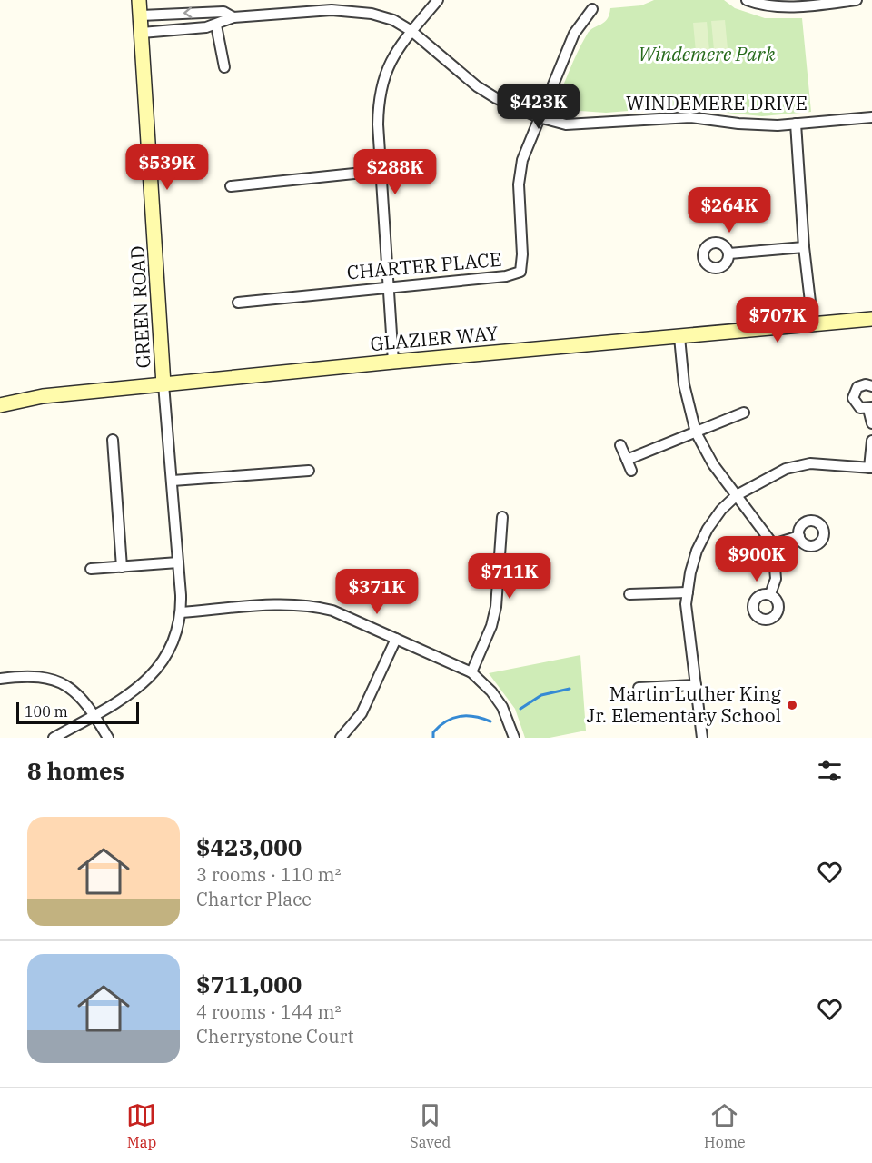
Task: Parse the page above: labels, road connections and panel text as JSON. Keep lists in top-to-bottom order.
{
  "streets": {
    "street": [
      "WINDEMERE DRIVE",
      "CHARTER PLACE",
      "GREEN ROAD",
      "GLAZIER WAY"
    ]
  },
  "crossings": [
    ["WINDEMERE DRIVE", "CHARTER PLACE"],
    ["WINDEMERE DRIVE", "GREEN ROAD"],
    ["GREEN ROAD", "GLAZIER WAY"]
  ],
  "parks": ["Windemere Park"],
  "places": ["Martin Luther King Jr. Elementary School"],
  "scale_bar": "100 m",
  "page": {
    "price": [
      "$423K",
      "$539K",
      "$288K",
      "$264K",
      "$707K",
      "$900K",
      "$711K",
      "$371K"
    ],
    "scale": "100 m",
    "heading": "8 homes",
    "list": [
      {
        "name": "$423,000",
        "note": "3 rooms · 110 m² · Charter Place"
      },
      {
        "name": "$711,000",
        "note": "4 rooms · 144 m² · Cherrystone Court"
      }
    ],
    "tabs": ["Map", "Saved", "Home"]
  }
}
